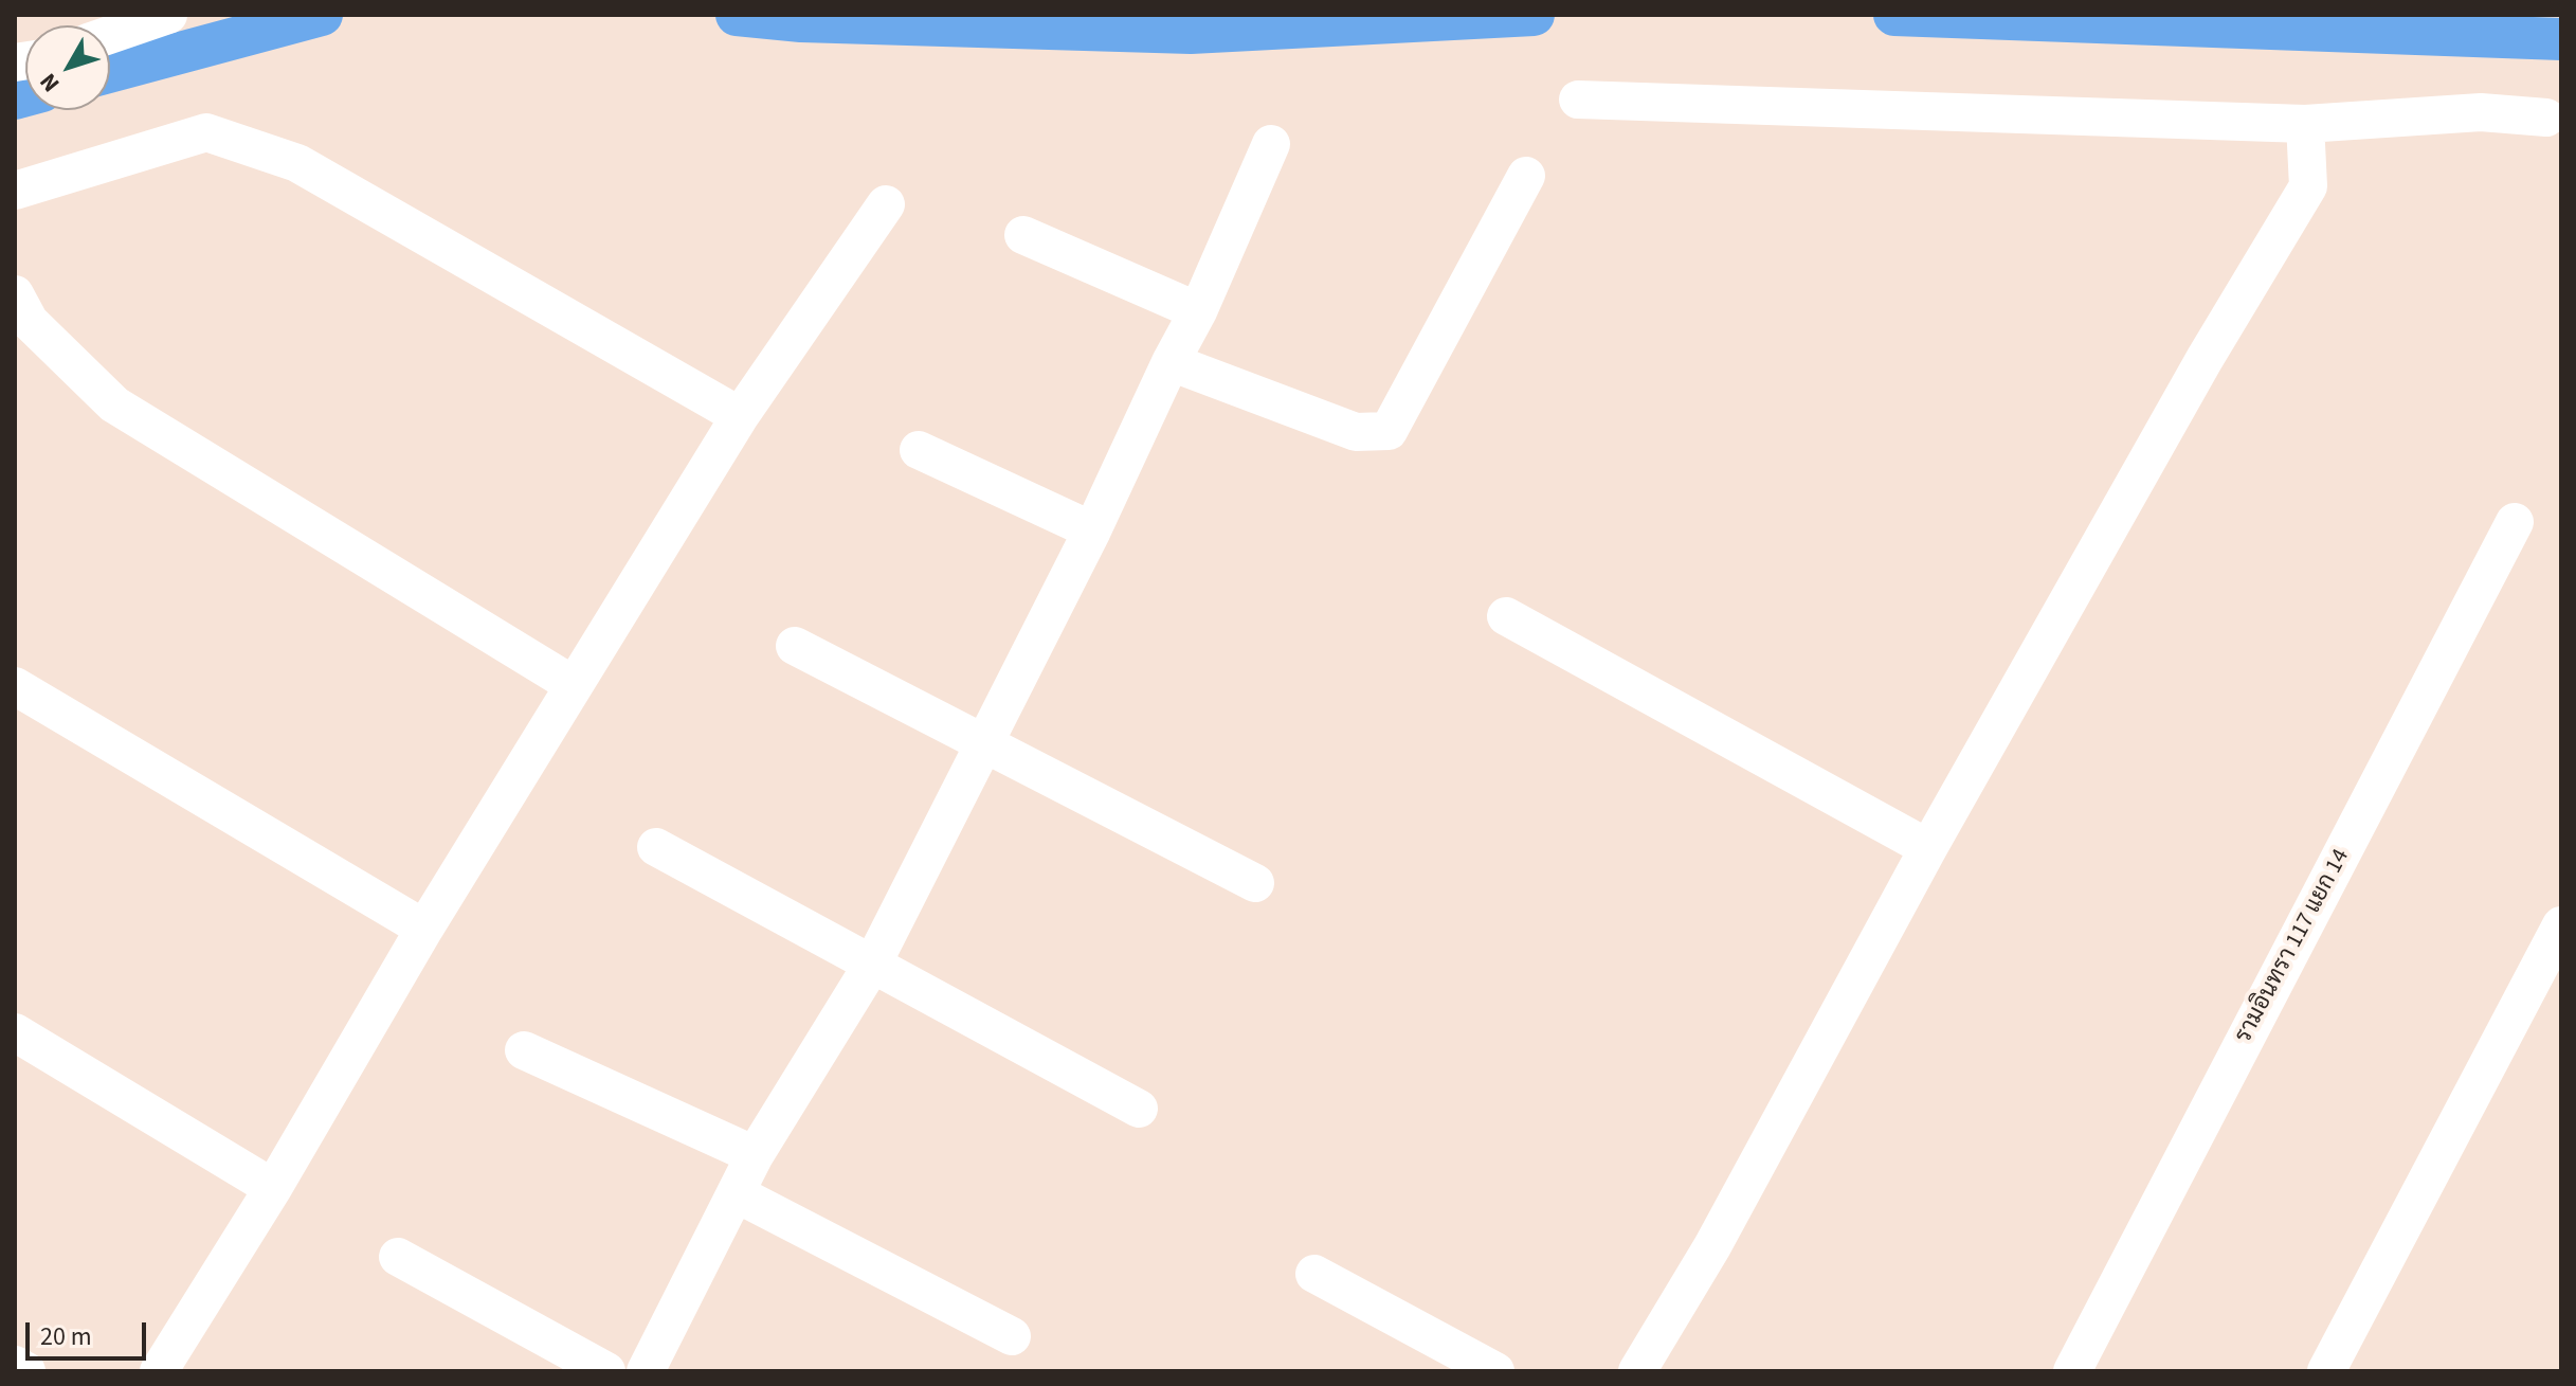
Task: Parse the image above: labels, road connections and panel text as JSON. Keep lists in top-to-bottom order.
{
  "streets": {
    "street": ["รามอินทรา 117 แยก 14"]
  },
  "scale_bar": "20 m",
  "north": "bottom left"
}
